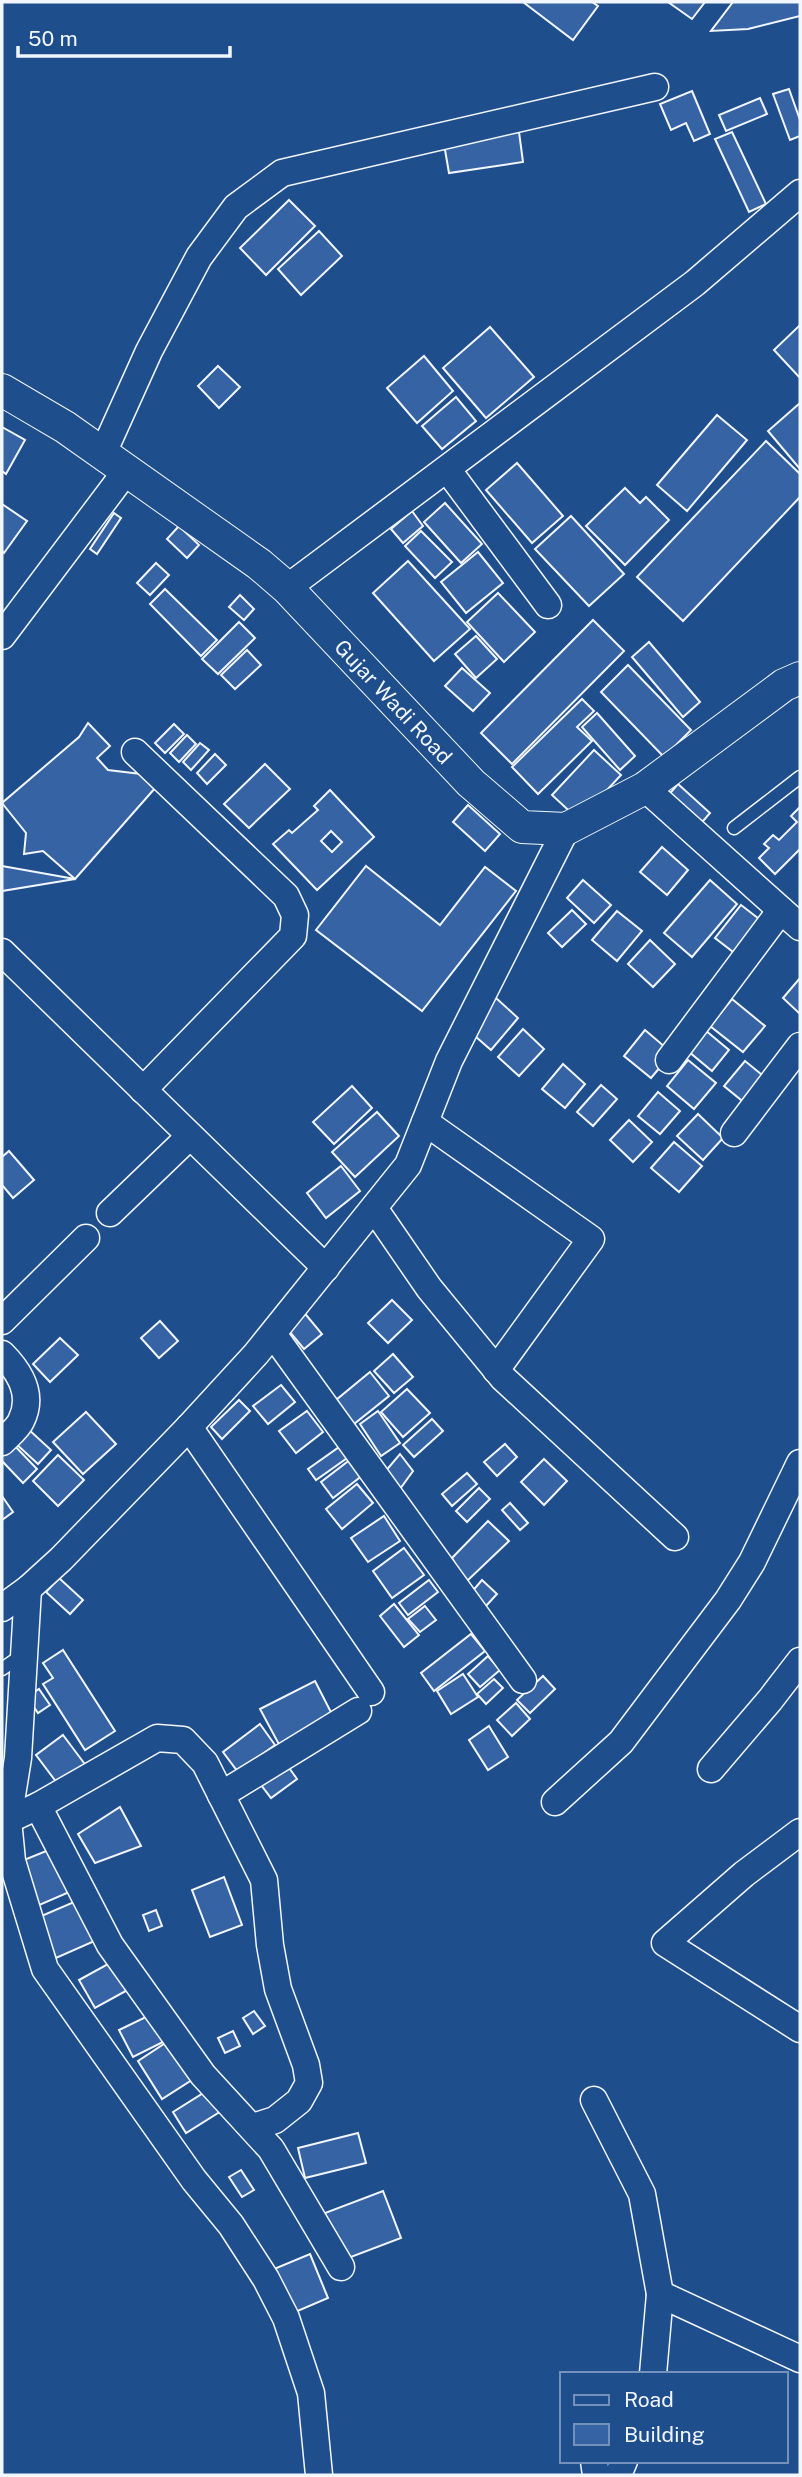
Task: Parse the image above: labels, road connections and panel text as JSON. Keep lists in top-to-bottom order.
{
  "streets": {
    "street": ["Gujar Wadi Road"]
  },
  "legend": ["Road", "Building"],
  "scale_bar": "50 m"
}
